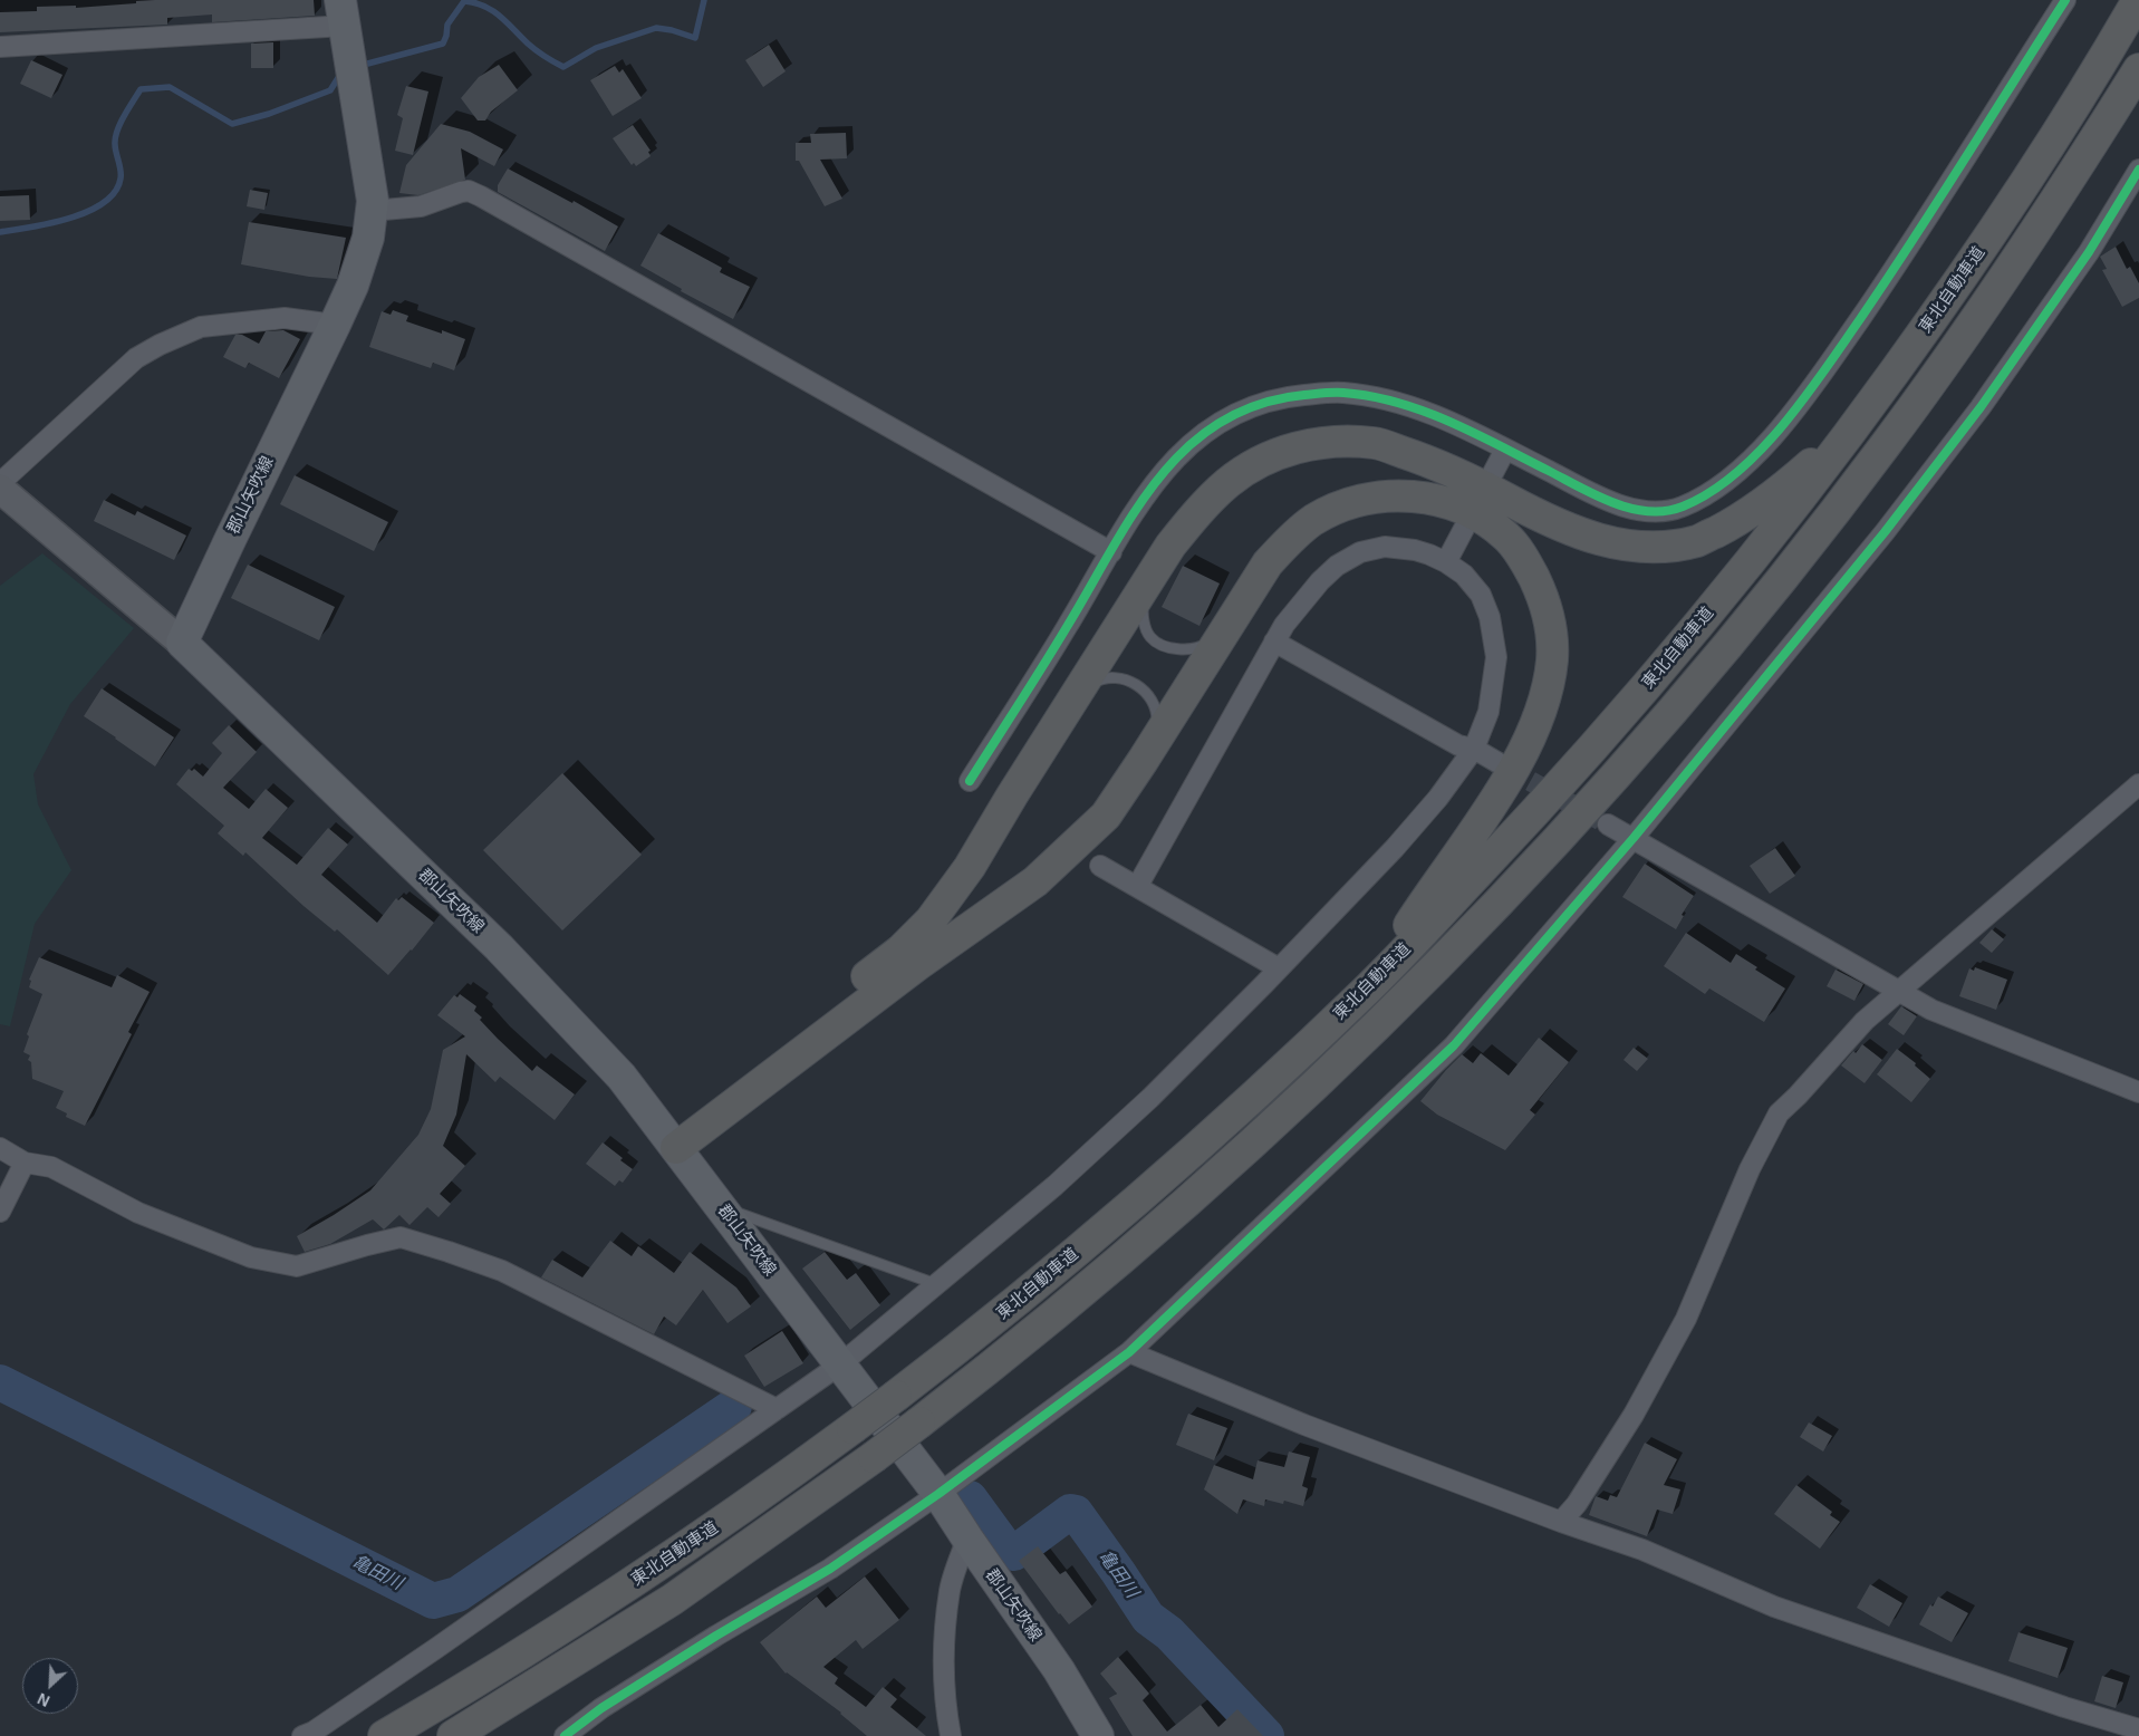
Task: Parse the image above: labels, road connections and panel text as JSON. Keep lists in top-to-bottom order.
{
  "streets": {
    "highway": ["東北自動車道"],
    "main road": ["郡山矢吹線"]
  },
  "water": ["亀田川"],
  "north": "bottom left"
}
